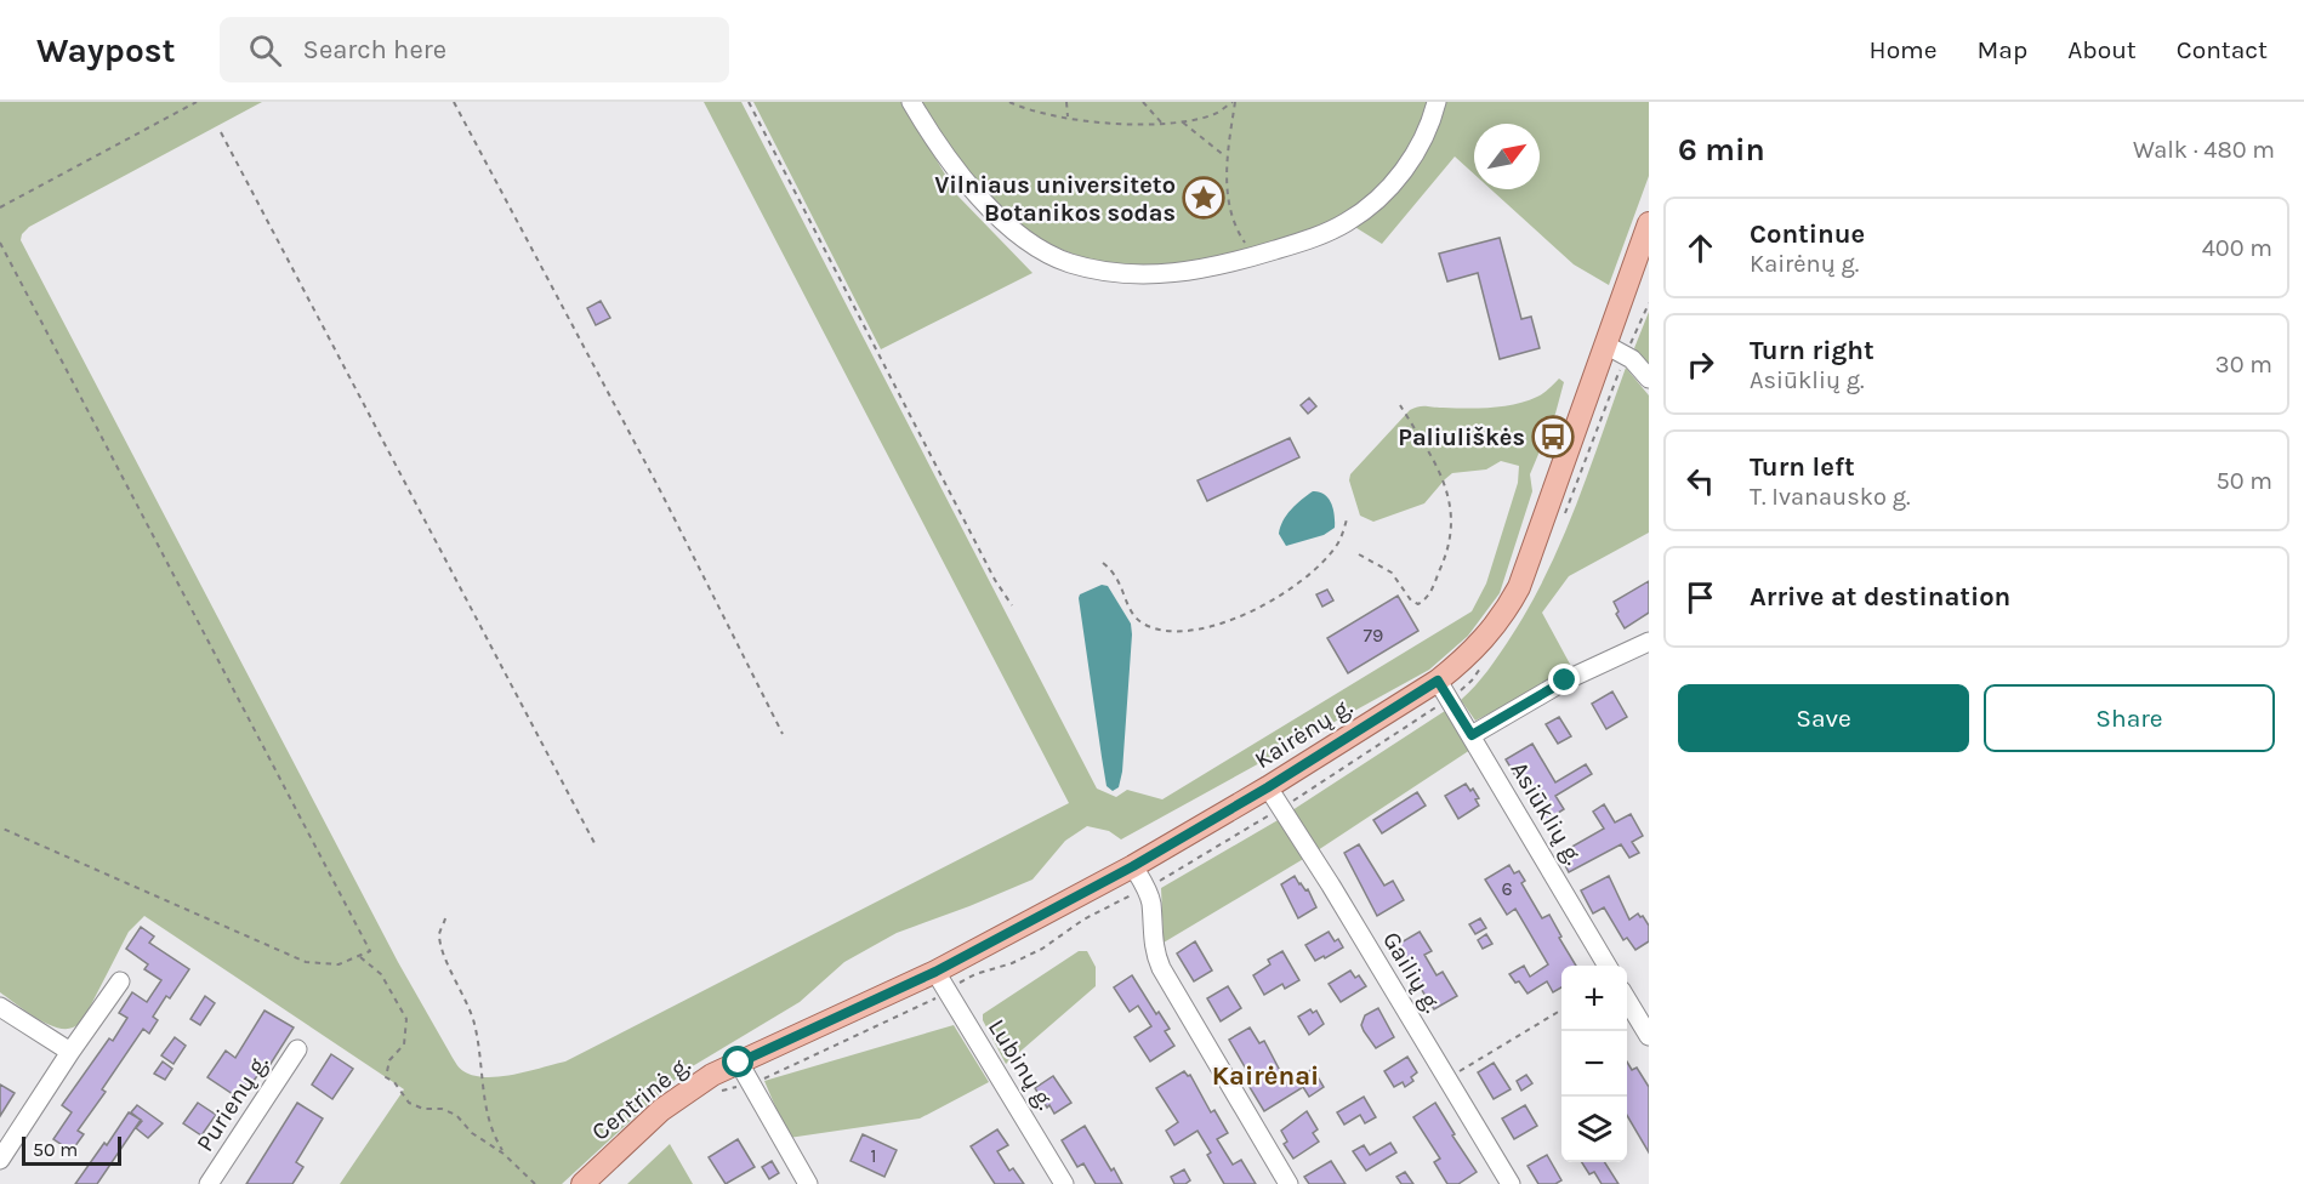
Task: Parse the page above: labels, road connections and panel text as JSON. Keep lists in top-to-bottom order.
{
  "streets": {
    "main road": ["Kairėnų g.", "Centrinė g."],
    "street": [
      "Asiūklių g.",
      "Gailių g.",
      "Lubinų g.",
      "Purienų g."
    ]
  },
  "crossings": [
    ["Kairėnų g.", "Asiūklių g."],
    ["Kairėnų g.", "Gailių g."],
    ["Kairėnų g.", "Lubinų g."],
    ["Kairėnų g.", "Centrinė g."]
  ],
  "districts": ["Kairėnai"],
  "places": {
    "place": ["Vilniaus universiteto Botanikos sodas"],
    "bus stop": ["Paliuliškės"]
  },
  "house_numbers": ["79", "6", "1"],
  "scale_bar": "50 m",
  "north": "top right",
  "page": {
    "header": "Waypost",
    "search": "Search here",
    "nav": [
      "Home",
      "Map",
      "About",
      "Contact"
    ],
    "heading": ["6 min", "Walk · 480 m"],
    "list": [
      ["Continue", "Kairėnų g.", "400 m"],
      ["Turn right", "Asiūklių g.", "30 m"],
      ["Turn left", "T. Ivanausko g.", "50 m"],
      "Arrive at destination"
    ],
    "buttons": ["Save", "Share"],
    "map_buttons": ["+", "−"],
    "scale": "50 m"
  }
}
